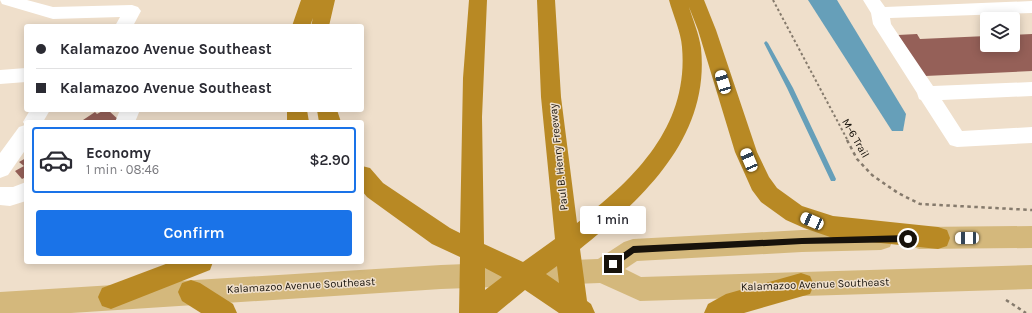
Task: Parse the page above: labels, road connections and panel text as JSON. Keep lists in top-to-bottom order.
{
  "streets": {
    "highway": ["Paul B. Henry Freeway"],
    "main road": ["Kalamazoo Avenue Southeast"],
    "path": ["M-6 Trail"]
  },
  "page": {
    "banner": ["Kalamazoo Avenue Southeast", "Kalamazoo Avenue Southeast"],
    "list": [
      {
        "name": "Economy",
        "note": "1 min · 08:46",
        "value": "$2.90"
      }
    ],
    "buttons": "Confirm",
    "bubble": "1 min"
  }
}
